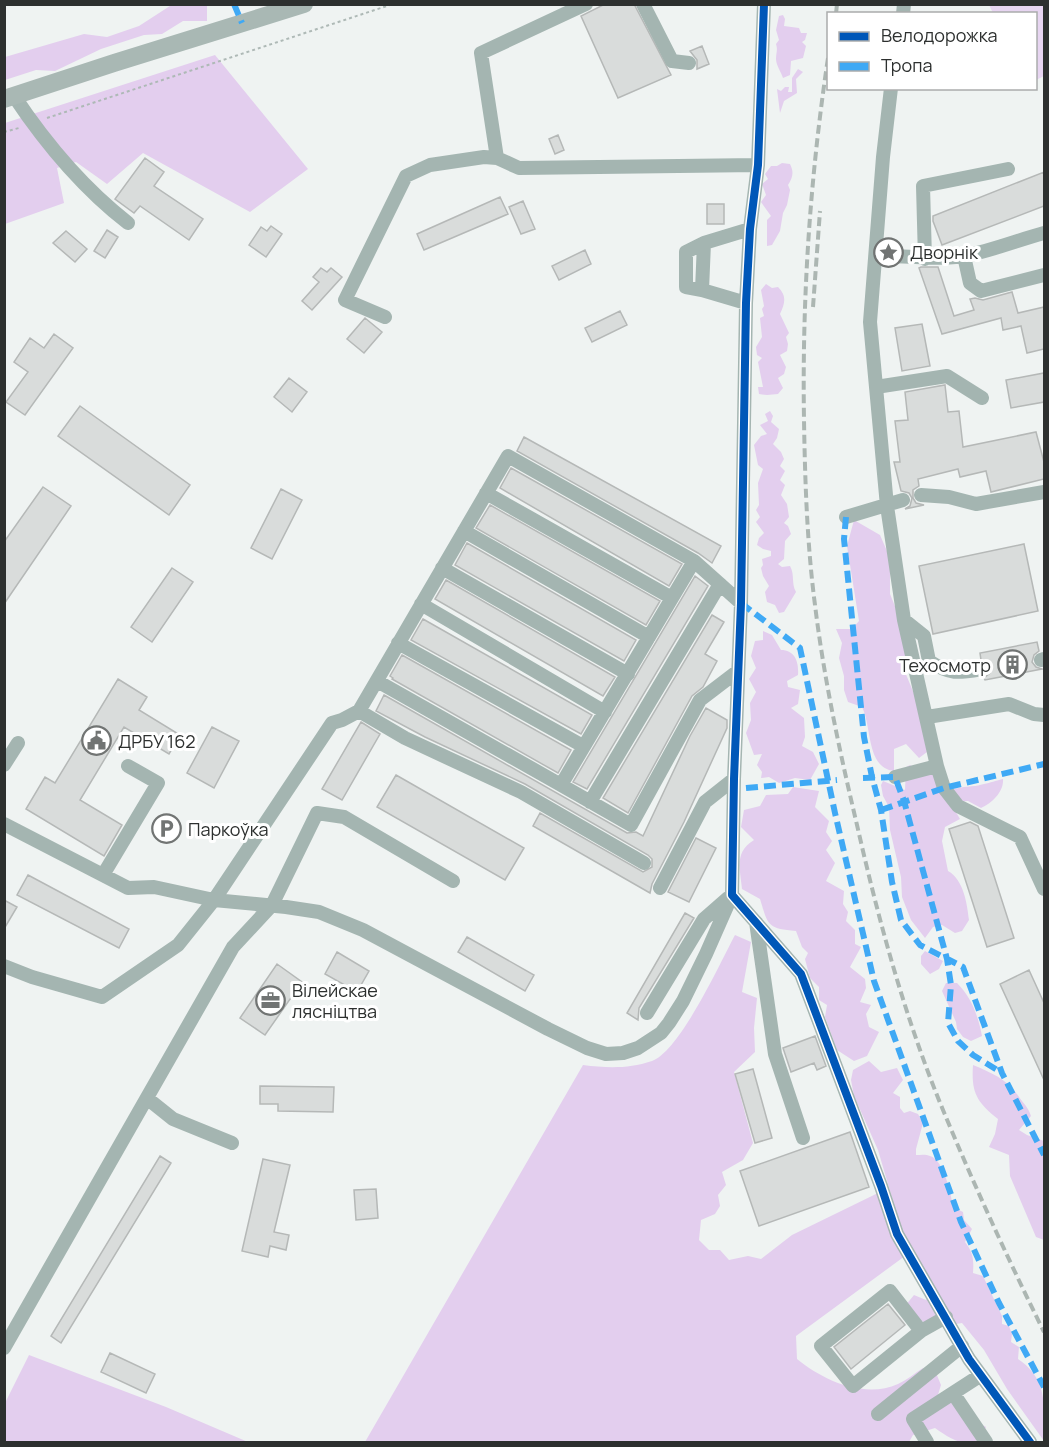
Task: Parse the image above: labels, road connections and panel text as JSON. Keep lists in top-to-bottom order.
{
  "places": {
    "place": ["Дворнік"],
    "building": ["Техосмотр"],
    "public building": ["ДРБУ 162"],
    "parking": ["Паркоўка"],
    "office": ["Вілейскае лясніцтва"]
  },
  "legend": ["Велодорожка", "Тропа"]
}
